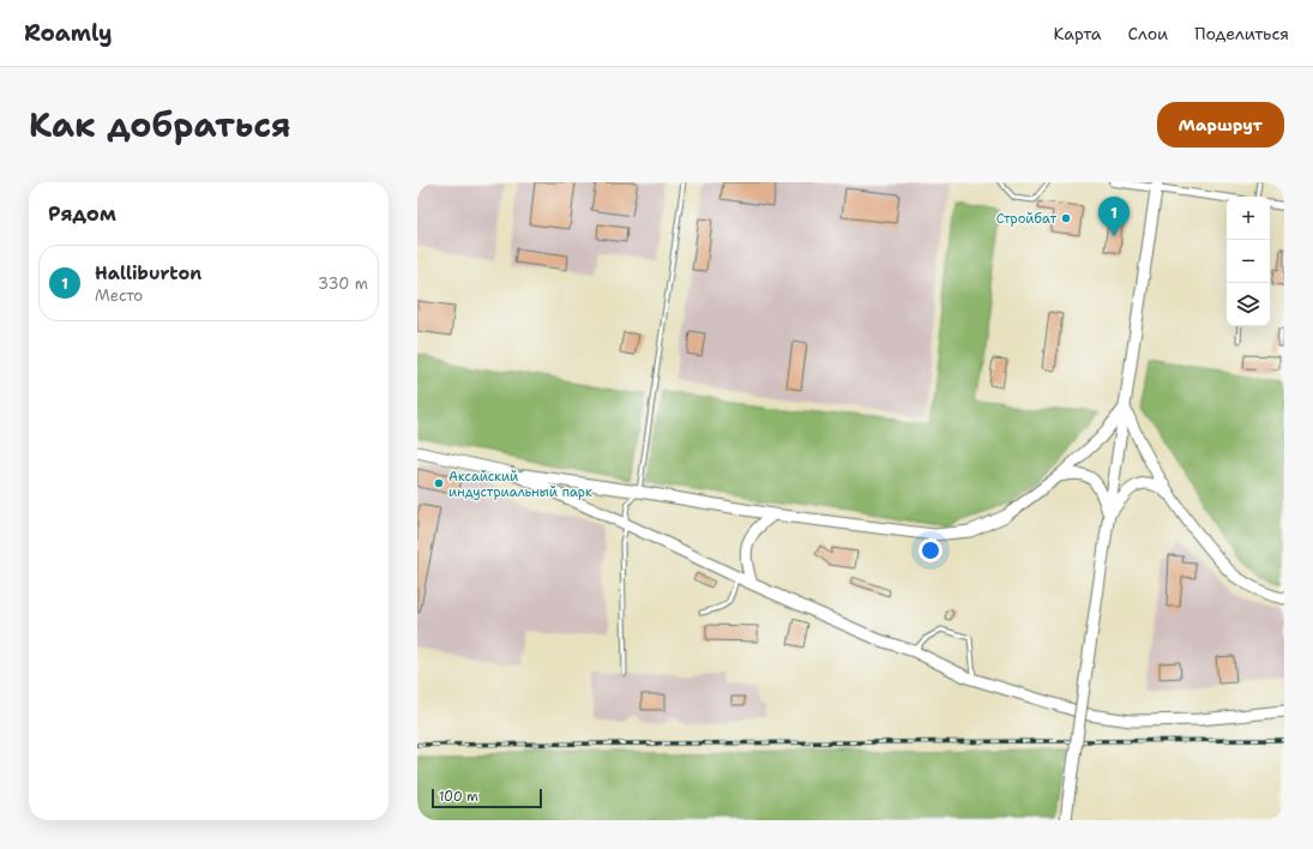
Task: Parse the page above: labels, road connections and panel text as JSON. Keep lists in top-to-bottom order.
{
  "places": ["Стройбат", "Аксайский индустриальный парк"],
  "scale_bar": "100 m",
  "page": {
    "header": "Roamly",
    "nav": ["Карта", "Слои", "Поделиться"],
    "title": "Как добраться",
    "buttons": "Маршрут",
    "heading": "Рядом",
    "map_buttons": ["+", "−"],
    "pins": "1",
    "list": [
      {
        "mark": "1",
        "name": "Halliburton",
        "note": "Место",
        "value": "330 m"
      }
    ],
    "scale": "100 m"
  }
}
